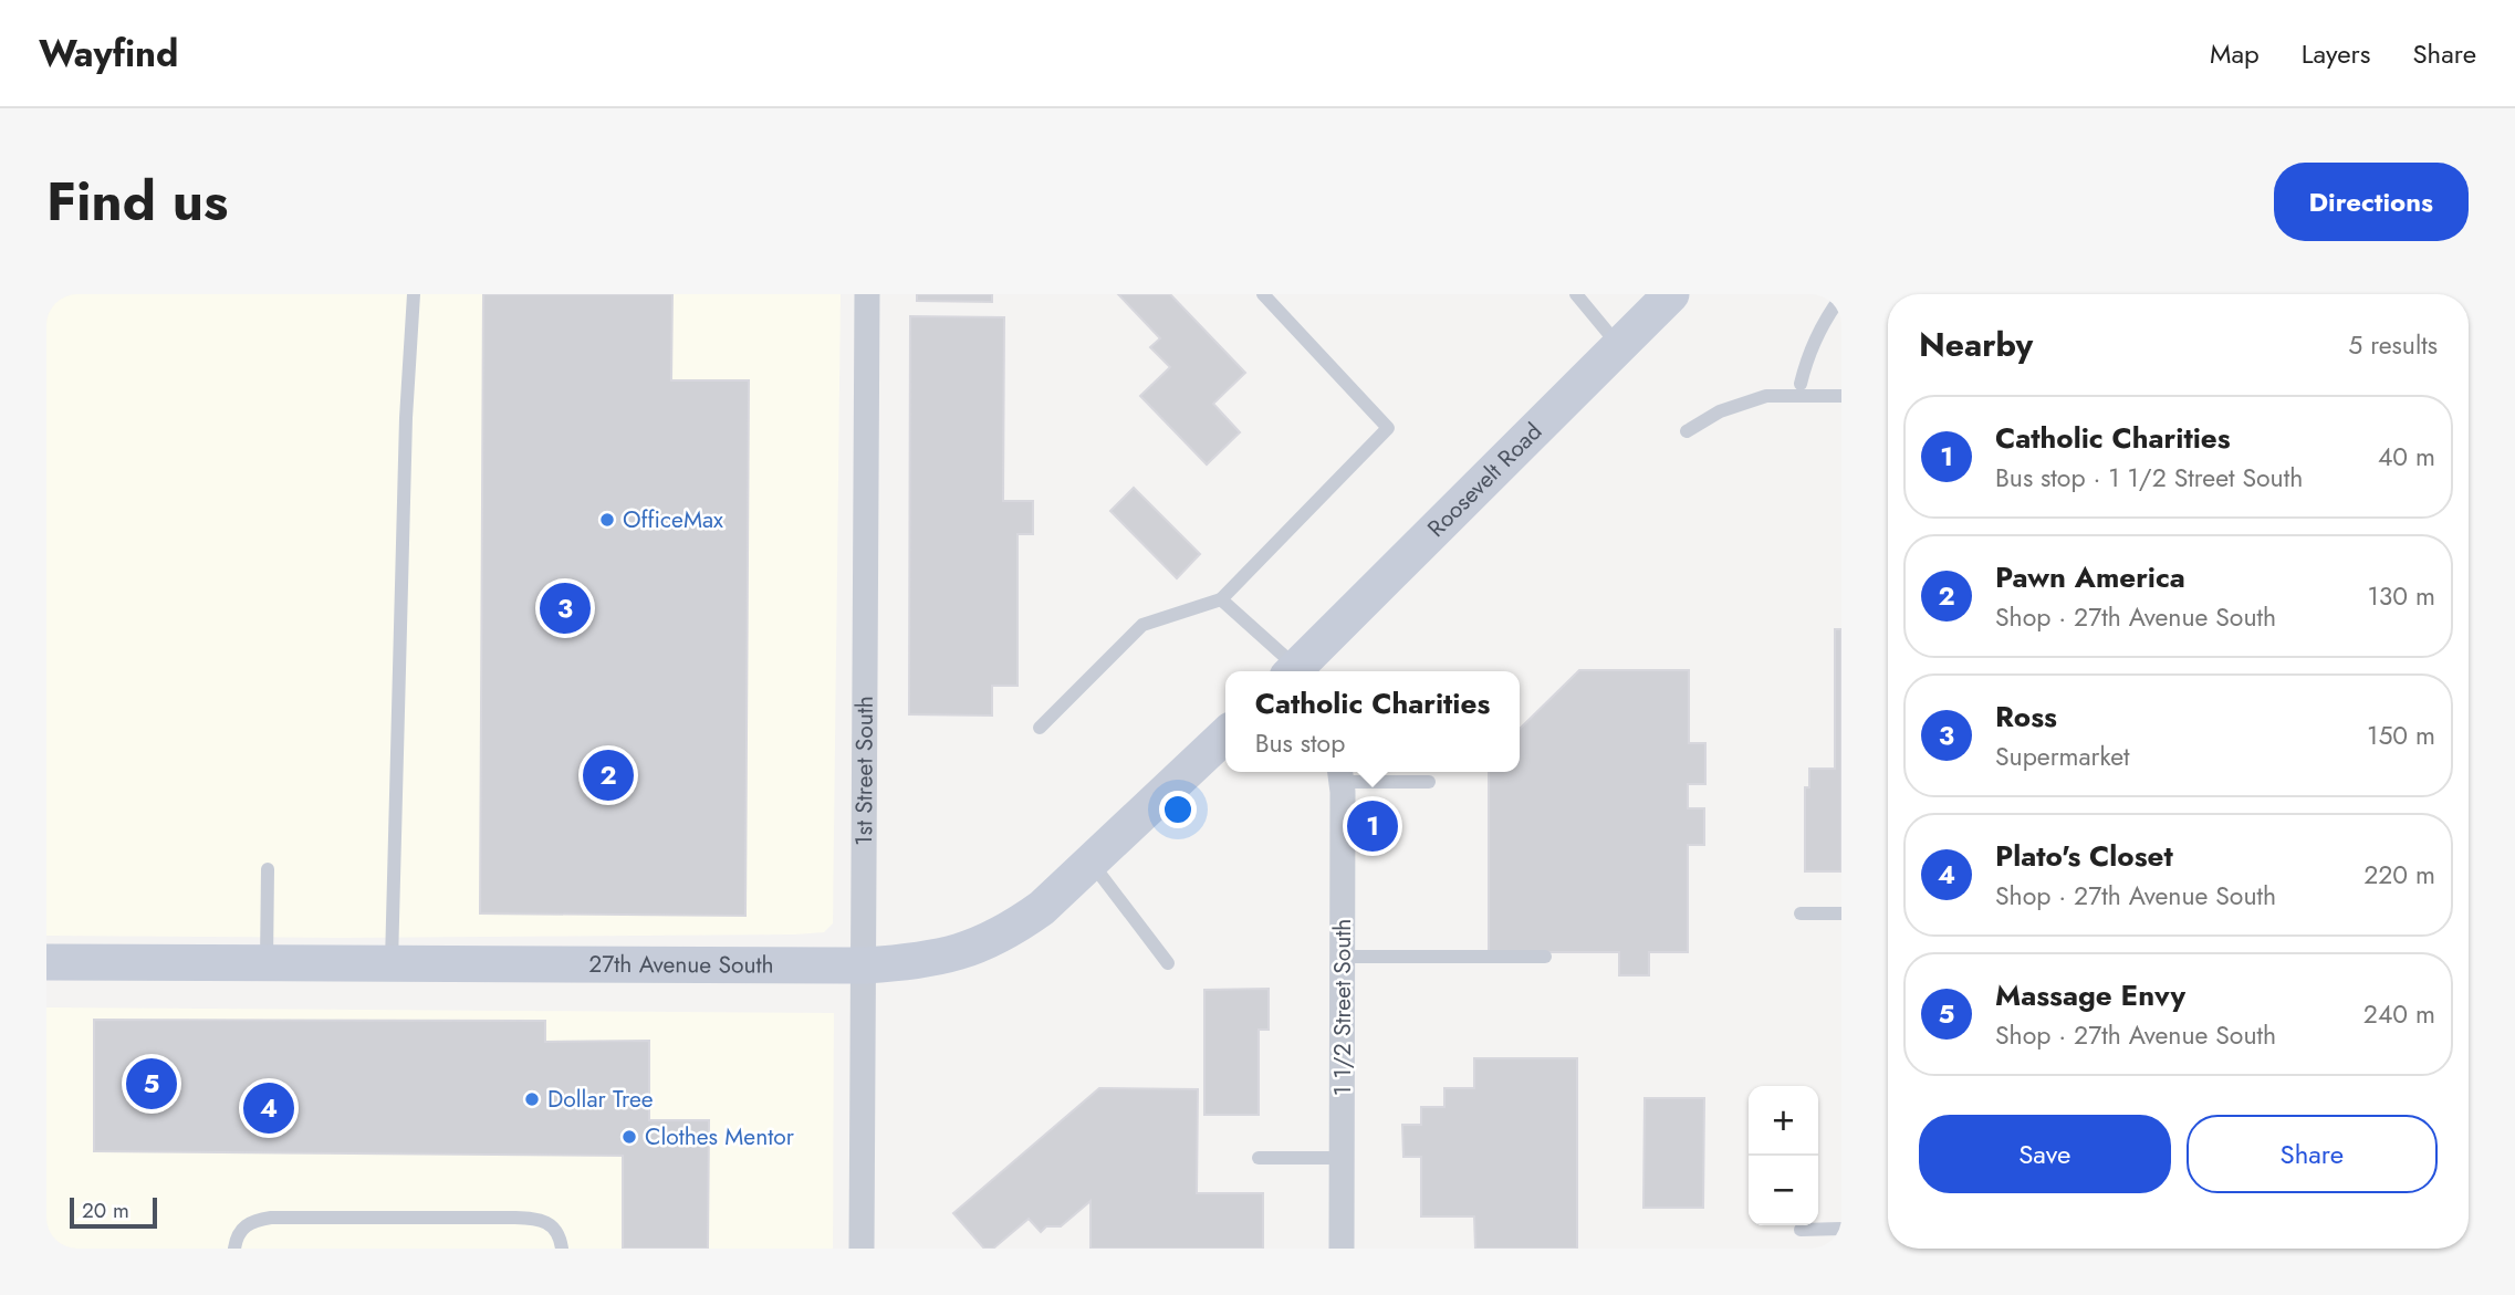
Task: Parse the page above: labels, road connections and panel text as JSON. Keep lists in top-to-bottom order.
{
  "streets": {
    "street": [
      "Roosevelt Road",
      "1st Street South",
      "27th Avenue South",
      "1 1/2 Street South"
    ]
  },
  "crossings": [
    ["1st Street South", "27th Avenue South"]
  ],
  "places": ["OfficeMax", "Dollar Tree", "Clothes Mentor"],
  "scale_bar": "20 m",
  "page": {
    "header": "Wayfind",
    "nav": ["Map", "Layers", "Share"],
    "title": "Find us",
    "buttons": [
      "Directions",
      ["Save", "Share"]
    ],
    "heading": ["Nearby", "5 results"],
    "list": [
      {
        "mark": "1",
        "name": "Catholic Charities",
        "note": "Bus stop · 1 1/2 Street South",
        "value": "40 m"
      },
      {
        "mark": "2",
        "name": "Pawn America",
        "note": "Shop · 27th Avenue South",
        "value": "130 m"
      },
      {
        "mark": "3",
        "name": "Ross",
        "note": "Supermarket",
        "value": "150 m"
      },
      {
        "mark": "4",
        "name": "Plato's Closet",
        "note": "Shop · 27th Avenue South",
        "value": "220 m"
      },
      {
        "mark": "5",
        "name": "Massage Envy",
        "note": "Shop · 27th Avenue South",
        "value": "240 m"
      }
    ],
    "pins": [
      "3",
      "2",
      "1",
      "5",
      "4"
    ],
    "popup": ["Catholic Charities", "Bus stop"],
    "map_buttons": ["+", "−"],
    "scale": "20 m"
  }
}
